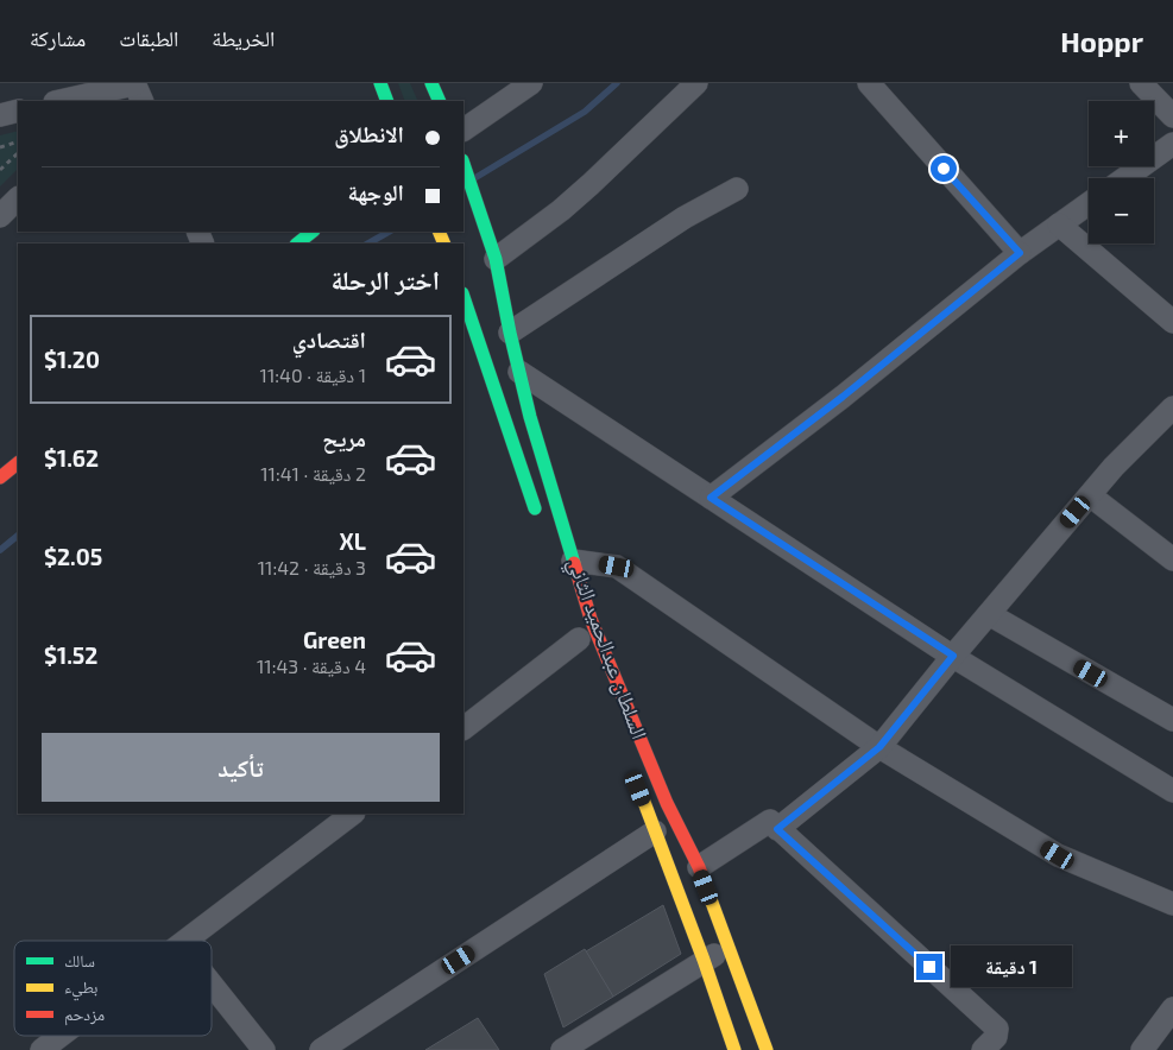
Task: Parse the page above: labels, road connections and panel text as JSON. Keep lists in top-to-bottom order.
{
  "legend": ["سالك", "بطيء", "مزدحم"],
  "page": {
    "header": "Hoppr",
    "nav": ["الخريطة", "الطبقات", "مشاركة"],
    "map_buttons": ["+", "−"],
    "banner": ["الانطلاق", "الوجهة"],
    "heading": "اختر الرحلة",
    "list": [
      {
        "name": "اقتصادي",
        "note": "1 دقيقة · 11:40",
        "value": "$1.20"
      },
      {
        "name": "مريح",
        "note": "2 دقيقة · 11:41",
        "value": "$1.62"
      },
      {
        "name": "XL",
        "note": "3 دقيقة · 11:42",
        "value": "$2.05"
      },
      {
        "name": "Green",
        "note": "4 دقيقة · 11:43",
        "value": "$1.52"
      }
    ],
    "buttons": "تأكيد",
    "bubble": "1 دقيقة"
  }
}
